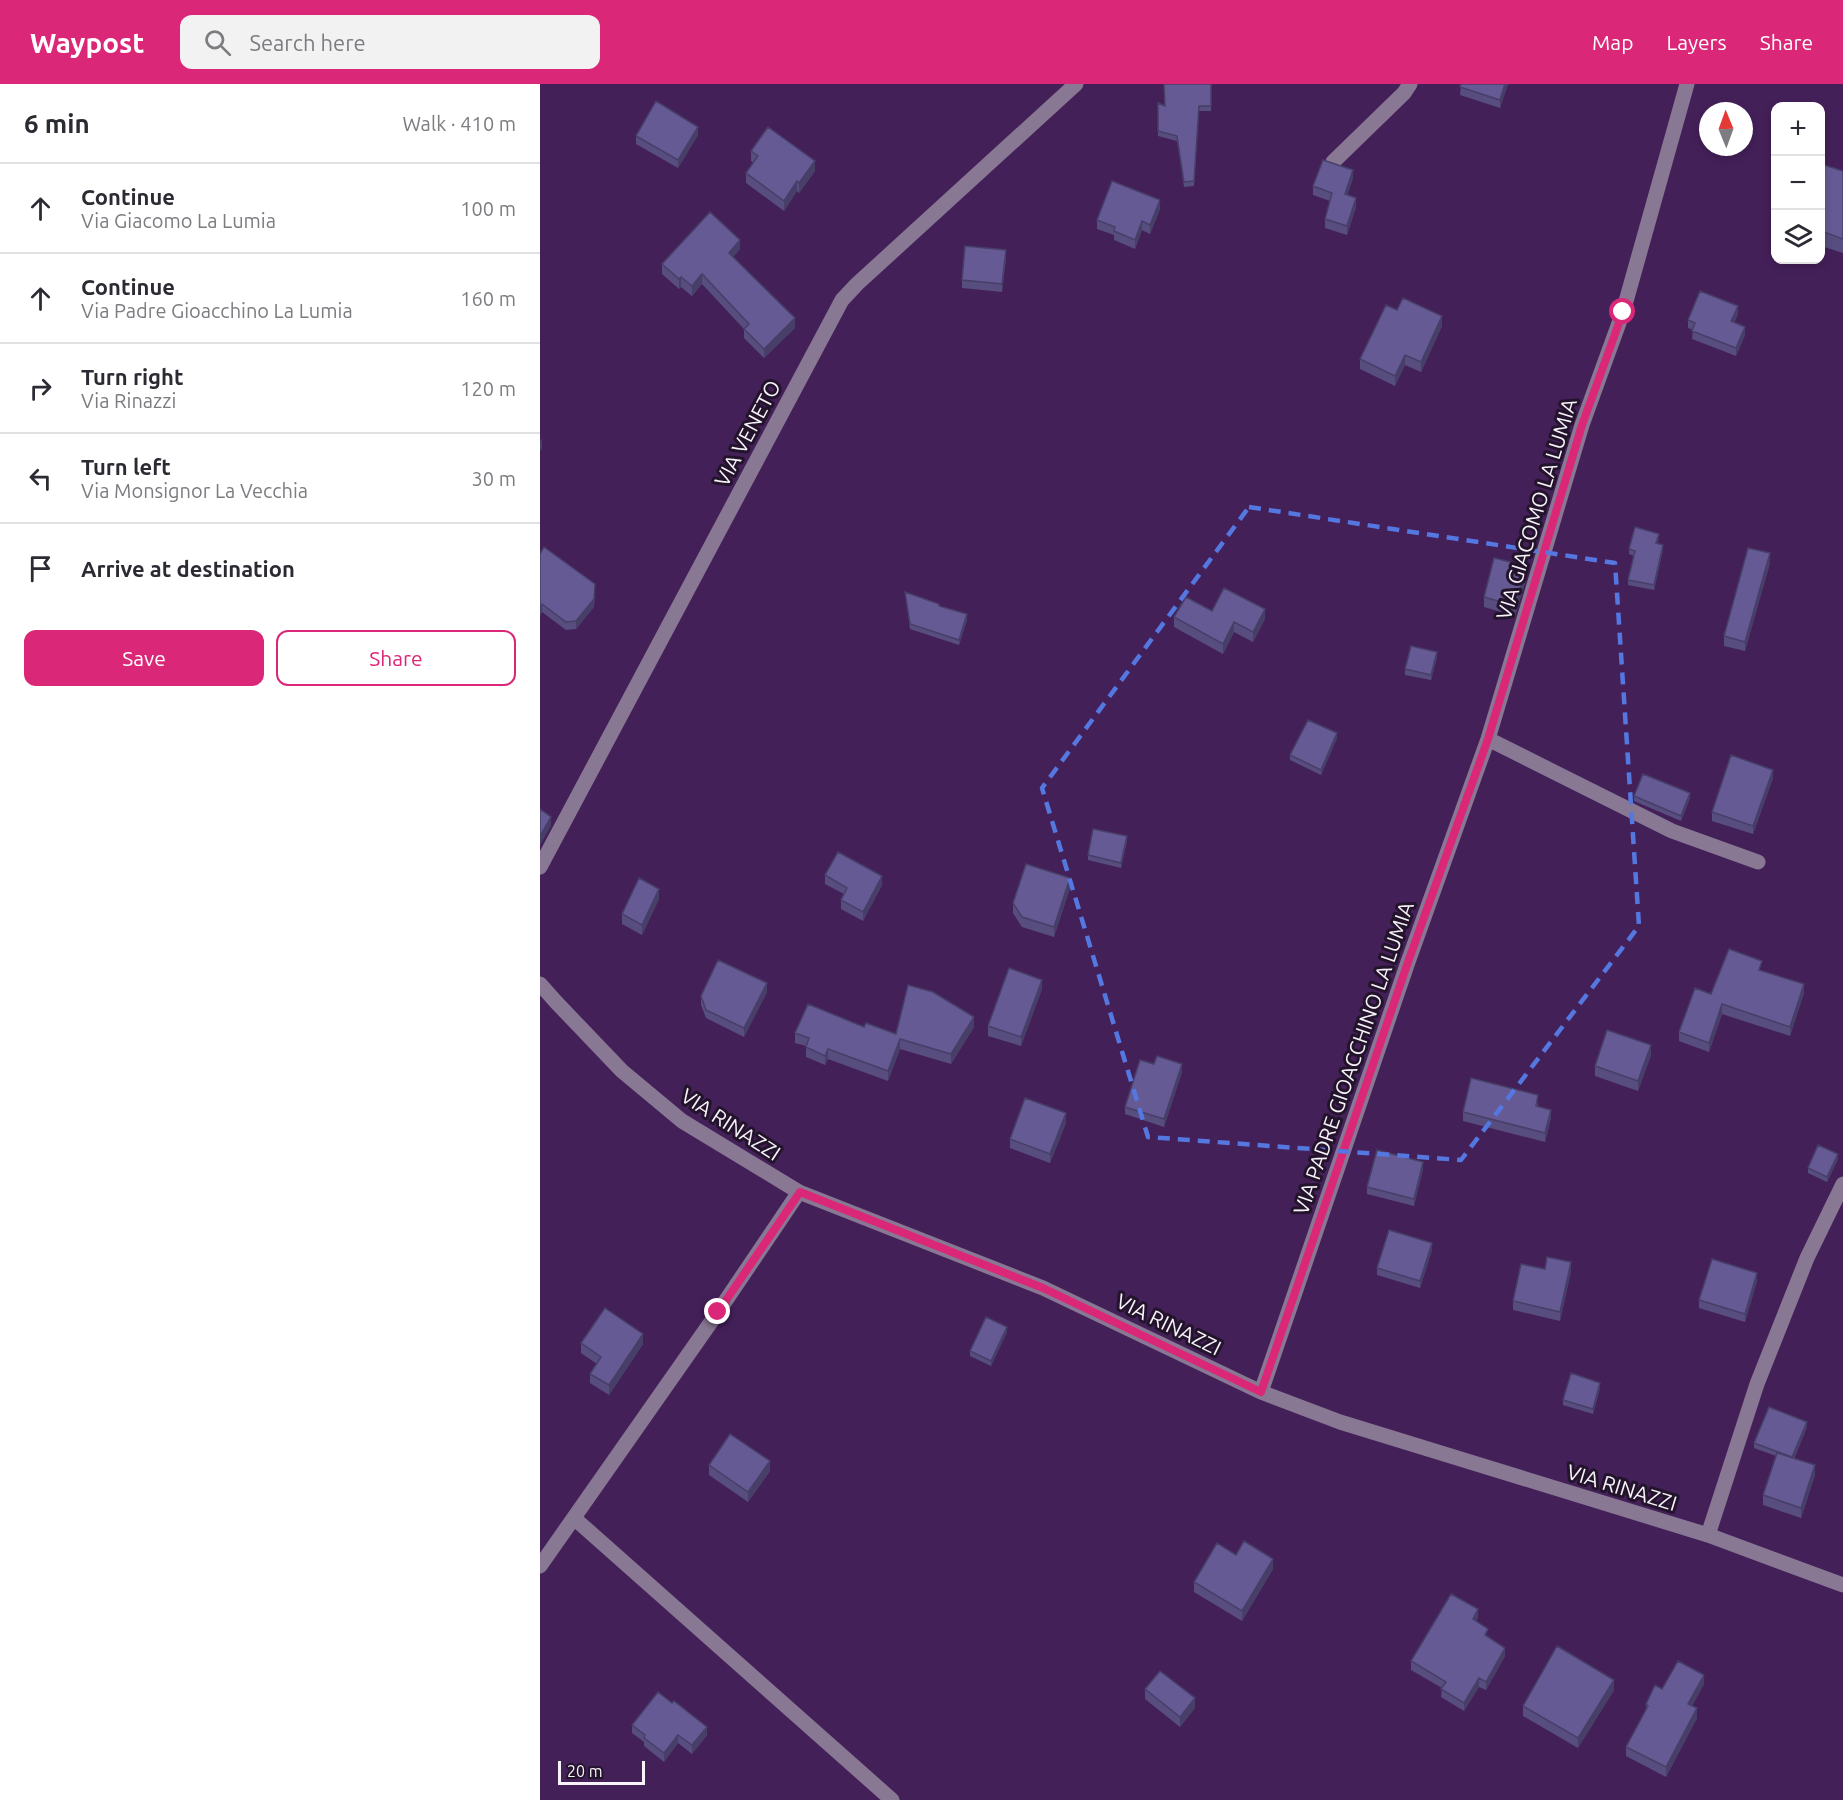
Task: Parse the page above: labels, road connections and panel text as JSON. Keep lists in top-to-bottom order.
{
  "streets": {
    "street": [
      "VIA VENETO",
      "VIA GIACOMO LA LUMIA",
      "VIA PADRE GIOACCHINO LA LUMIA",
      "VIA RINAZZI"
    ]
  },
  "crossings": [
    ["VIA GIACOMO LA LUMIA", "VIA PADRE GIOACCHINO LA LUMIA"],
    ["VIA PADRE GIOACCHINO LA LUMIA", "VIA RINAZZI"]
  ],
  "scale_bar": "20 m",
  "north": "top",
  "page": {
    "header": "Waypost",
    "search": "Search here",
    "nav": ["Map", "Layers", "Share"],
    "heading": ["6 min", "Walk · 410 m"],
    "map_buttons": ["+", "−"],
    "list": [
      ["Continue", "Via Giacomo La Lumia", "100 m"],
      ["Continue", "Via Padre Gioacchino La Lumia", "160 m"],
      ["Turn right", "Via Rinazzi", "120 m"],
      ["Turn left", "Via Monsignor La Vecchia", "30 m"],
      "Arrive at destination"
    ],
    "buttons": ["Save", "Share"],
    "scale": "20 m"
  }
}
